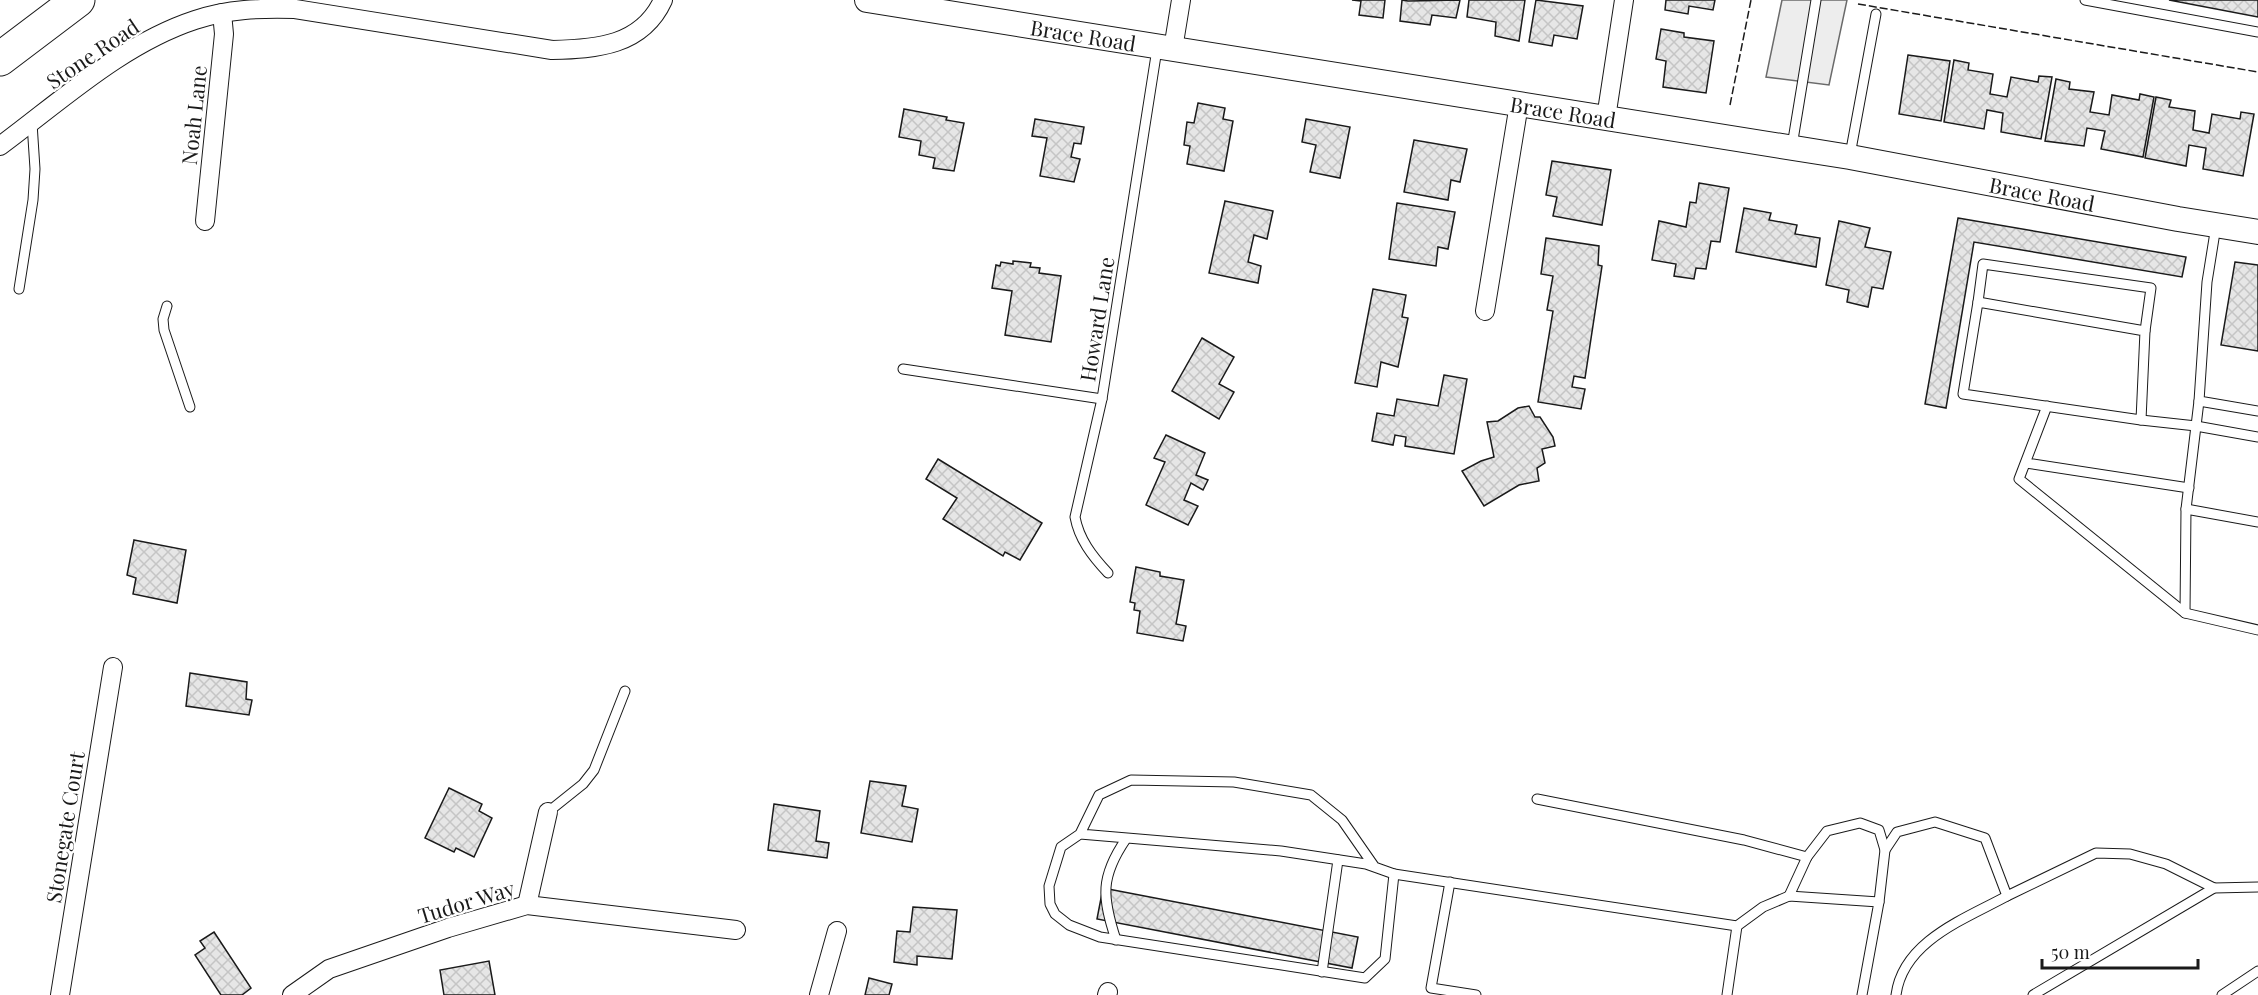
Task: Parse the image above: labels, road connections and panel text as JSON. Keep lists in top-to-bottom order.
{
  "streets": {
    "street": [
      "Brace Road",
      "Stone Road",
      "Noah Lane",
      "Stonegate Court",
      "Tudor Way"
    ],
    "lane": ["Howard Lane"]
  },
  "crossings": [
    ["Brace Road", "Howard Lane"],
    ["Stone Road", "Noah Lane"]
  ],
  "scale_bar": "50 m"
}
